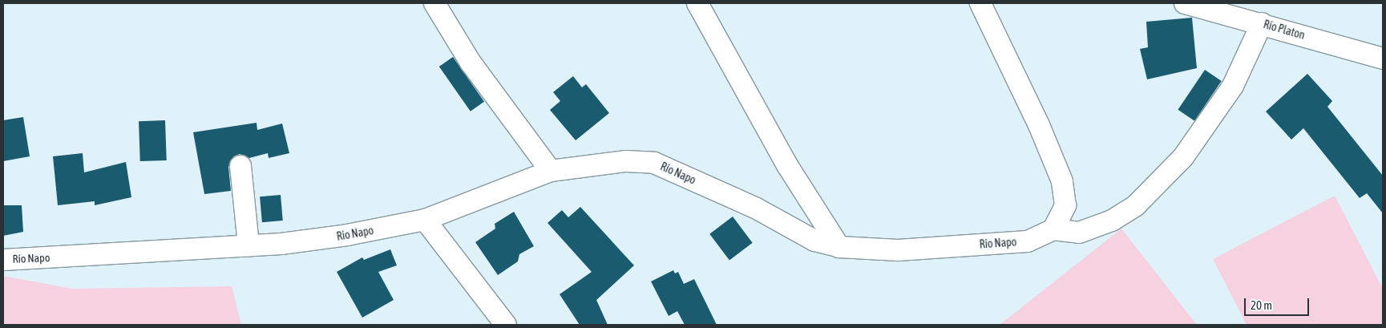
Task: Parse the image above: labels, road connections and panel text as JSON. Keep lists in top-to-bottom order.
{
  "streets": {
    "street": ["Río Platon", "Río Napo"]
  },
  "scale_bar": "20 m"
}
